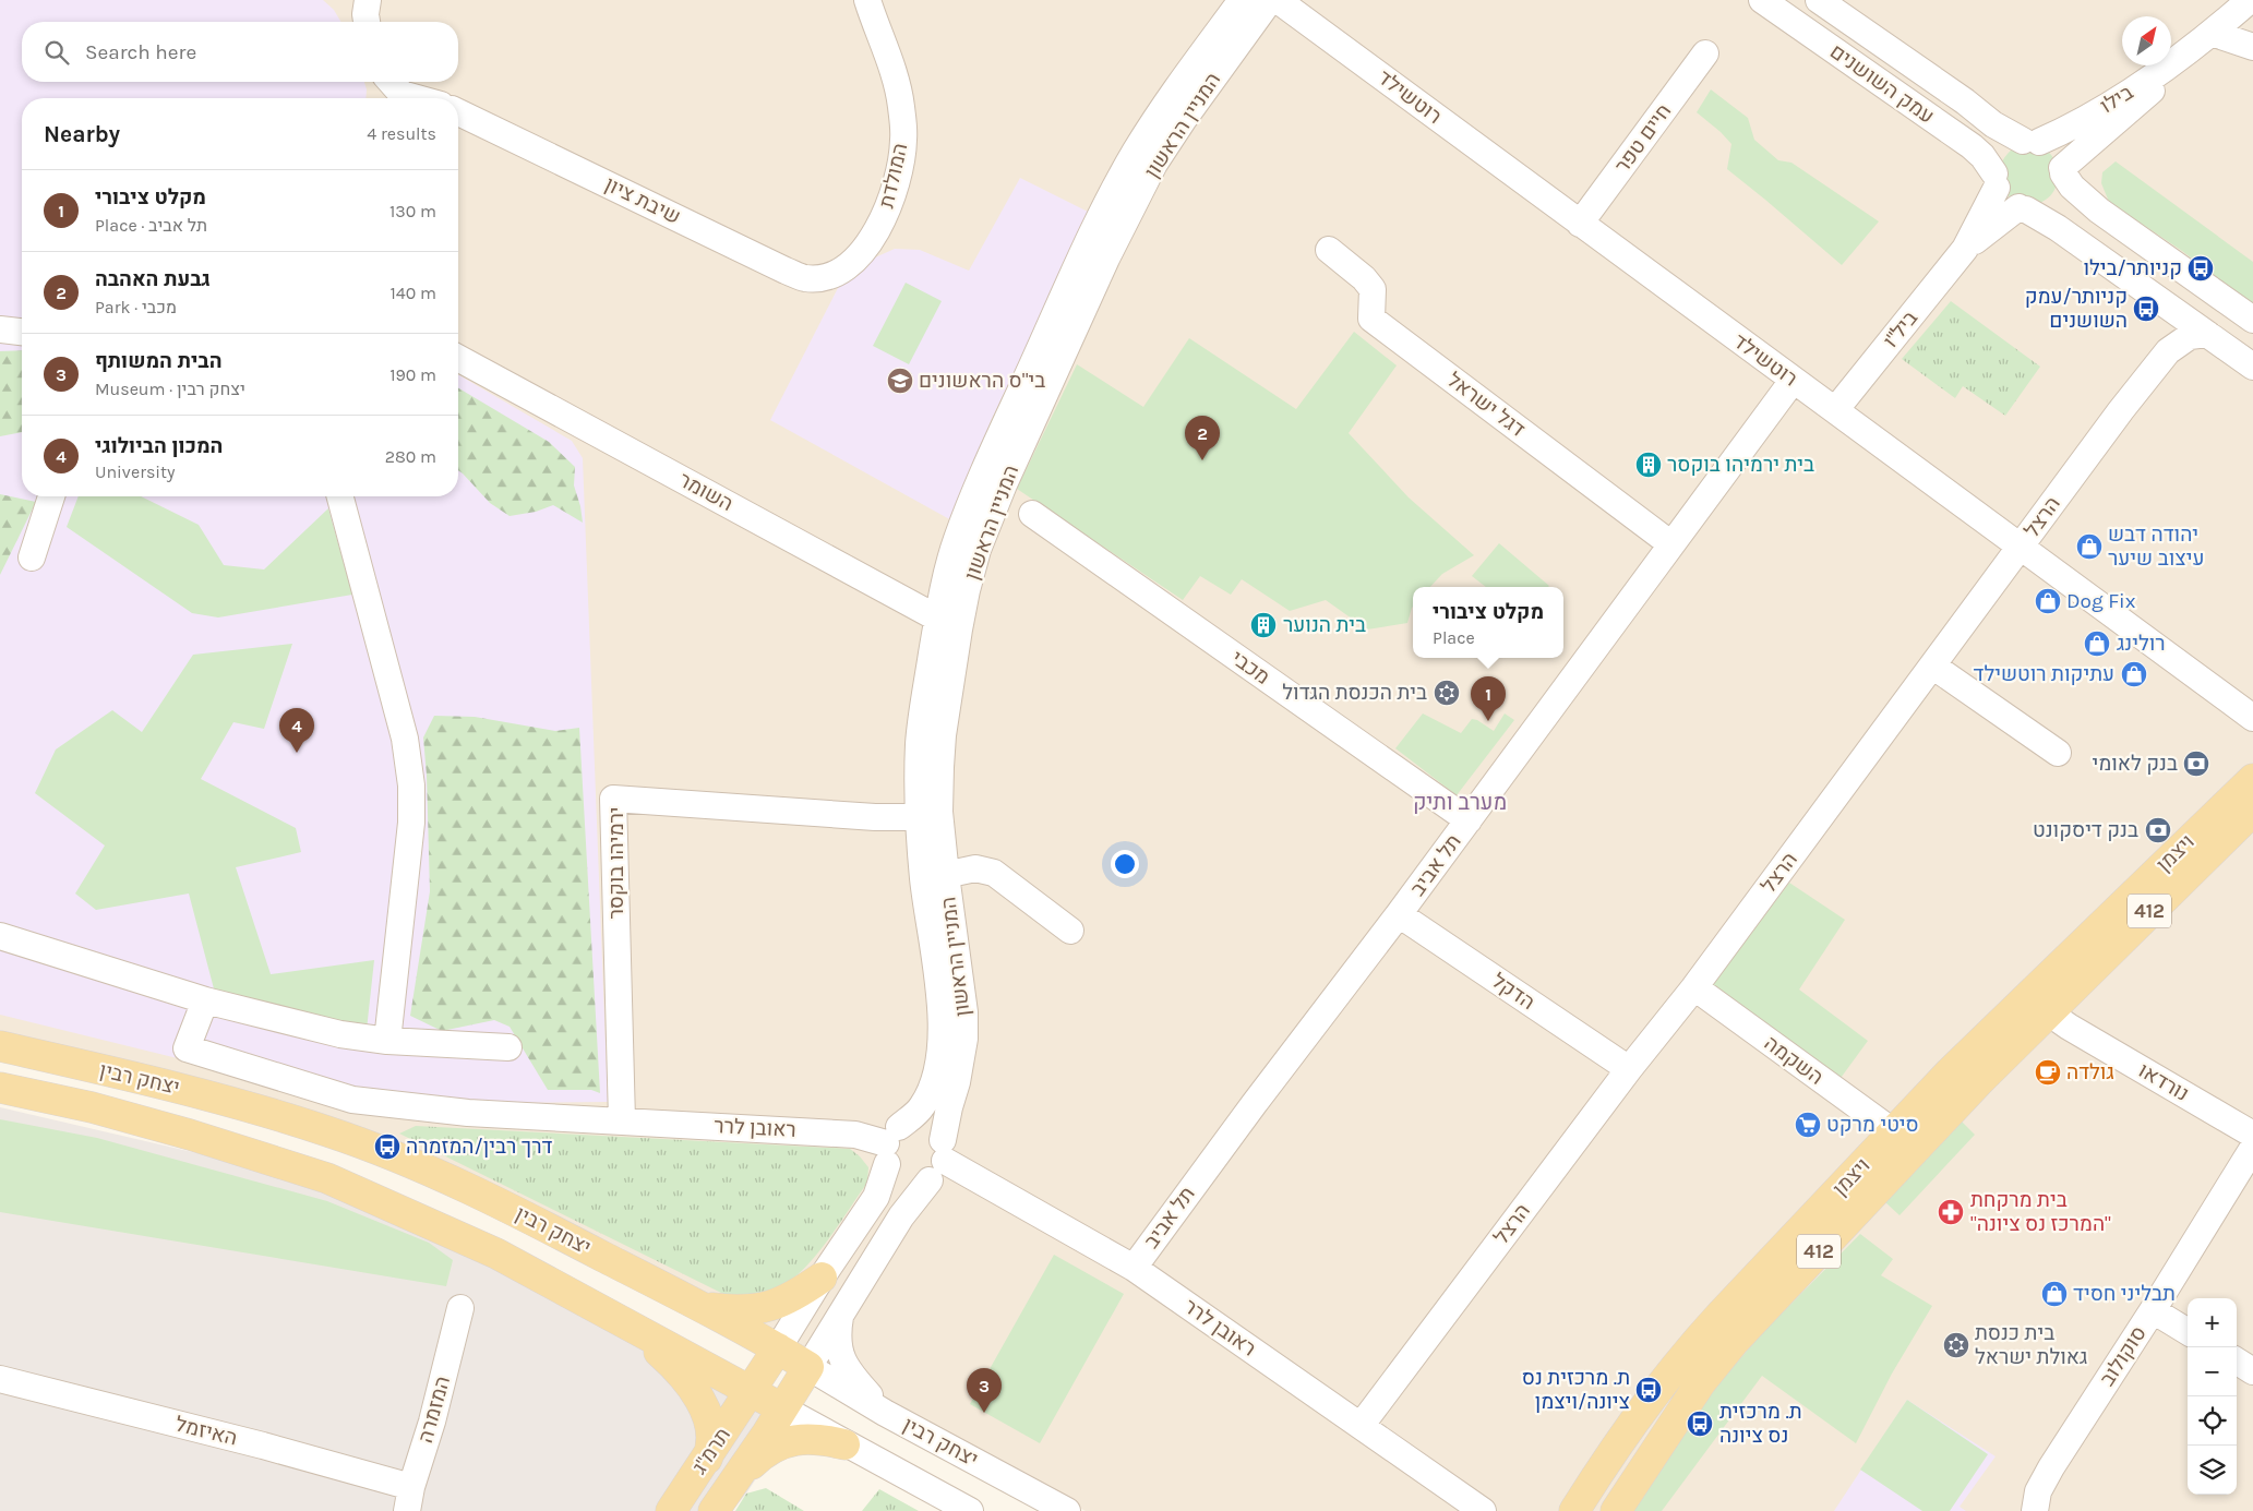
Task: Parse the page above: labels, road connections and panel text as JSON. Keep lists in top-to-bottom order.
{
  "streets": {
    "main road": [
      "המניין הראשון",
      "ויצמן",
      "412",
      "יצחק רבין",
      "תרמ\"ג"
    ],
    "street": [
      "עמק השושנים",
      "רוטשילד",
      "בילו",
      "חיים טפר",
      "המולדת",
      "שיבת ציון",
      "ביל\"ו",
      "דגל ישראל",
      "השומר",
      "הרצל",
      "מכבי",
      "ירמיהו בוקסר",
      "תל אביב",
      "הדקל",
      "השקמה",
      "נורדאו",
      "ראובן לרר",
      "סוקולוב",
      "המזמרה",
      "האיזמל"
    ]
  },
  "crossings": [
    ["עמק השושנים", "בילו"],
    ["עמק השושנים", "ביל\"ו"],
    ["רוטשילד", "חיים טפר"],
    ["רוטשילד", "ביל\"ו"],
    ["רוטשילד", "הרצל"],
    ["רוטשילד", "תל אביב"],
    ["בילו", "ביל\"ו"],
    ["המניין הראשון", "השומר"],
    ["המניין הראשון", "ירמיהו בוקסר"],
    ["המניין הראשון", "יצחק רבין"],
    ["המניין הראשון", "ראובן לרר"],
    ["המניין הראשון", "תרמ\"ג"],
    ["המולדת", "שיבת ציון"],
    ["דגל ישראל", "תל אביב"],
    ["הרצל", "הדקל"],
    ["הרצל", "השקמה"],
    ["הרצל", "ראובן לרר"],
    ["מכבי", "תל אביב"],
    ["ויצמן", "השקמה"],
    ["ויצמן", "נורדאו"],
    ["ירמיהו בוקסר", "ראובן לרר"],
    ["תל אביב", "הדקל"],
    ["תל אביב", "ראובן לרר"],
    ["יצחק רבין", "תרמ\"ג"],
    ["המזמרה", "האיזמל"]
  ],
  "districts": ["מערב ותיק"],
  "places": {
    "bus stop": [
      "קניותר/בילו",
      "קניותר/עמק השושנים",
      "דרך רבין/המזמרה",
      "ת. מרכזית נס ציונה/ויצמן",
      "ת. מרכזית נס ציונה"
    ],
    "school or university": ["בי\"ס הראשונים"],
    "building": ["בית ירמיהו בוקסר", "בית הנוער"],
    "shop": [
      "יהודה דבש עיצוב שיער",
      "Dog Fix",
      "רולינג",
      "עתיקות רוטשילד",
      "תבליני חסיד"
    ],
    "synagogue": ["בית הכנסת הגדול", "בית כנסת גאולת ישראל"],
    "bank": ["בנק לאומי", "בנק דיסקונט"],
    "cafe": ["גולדה"],
    "supermarket": ["סיטי מרקט"],
    "pharmacy": ["בית מרקחת \"המרכז נס ציונה\""]
  },
  "north": "top right",
  "page": {
    "search": "Search here",
    "heading": ["Nearby", "4 results"],
    "list": [
      {
        "mark": "1",
        "name": "מקלט ציבורי",
        "note": "Place · תל אביב",
        "value": "130 m"
      },
      {
        "mark": "2",
        "name": "גבעת האהבה",
        "note": "Park · מכבי",
        "value": "140 m"
      },
      {
        "mark": "3",
        "name": "הבית המשותף",
        "note": "Museum · יצחק רבין",
        "value": "190 m"
      },
      {
        "mark": "4",
        "name": "המכון הביולוגי",
        "note": "University",
        "value": "280 m"
      }
    ],
    "pins": [
      "2",
      "1",
      "4",
      "3"
    ],
    "popup": ["מקלט ציבורי", "Place"],
    "map_buttons": ["+", "−"]
  }
}
